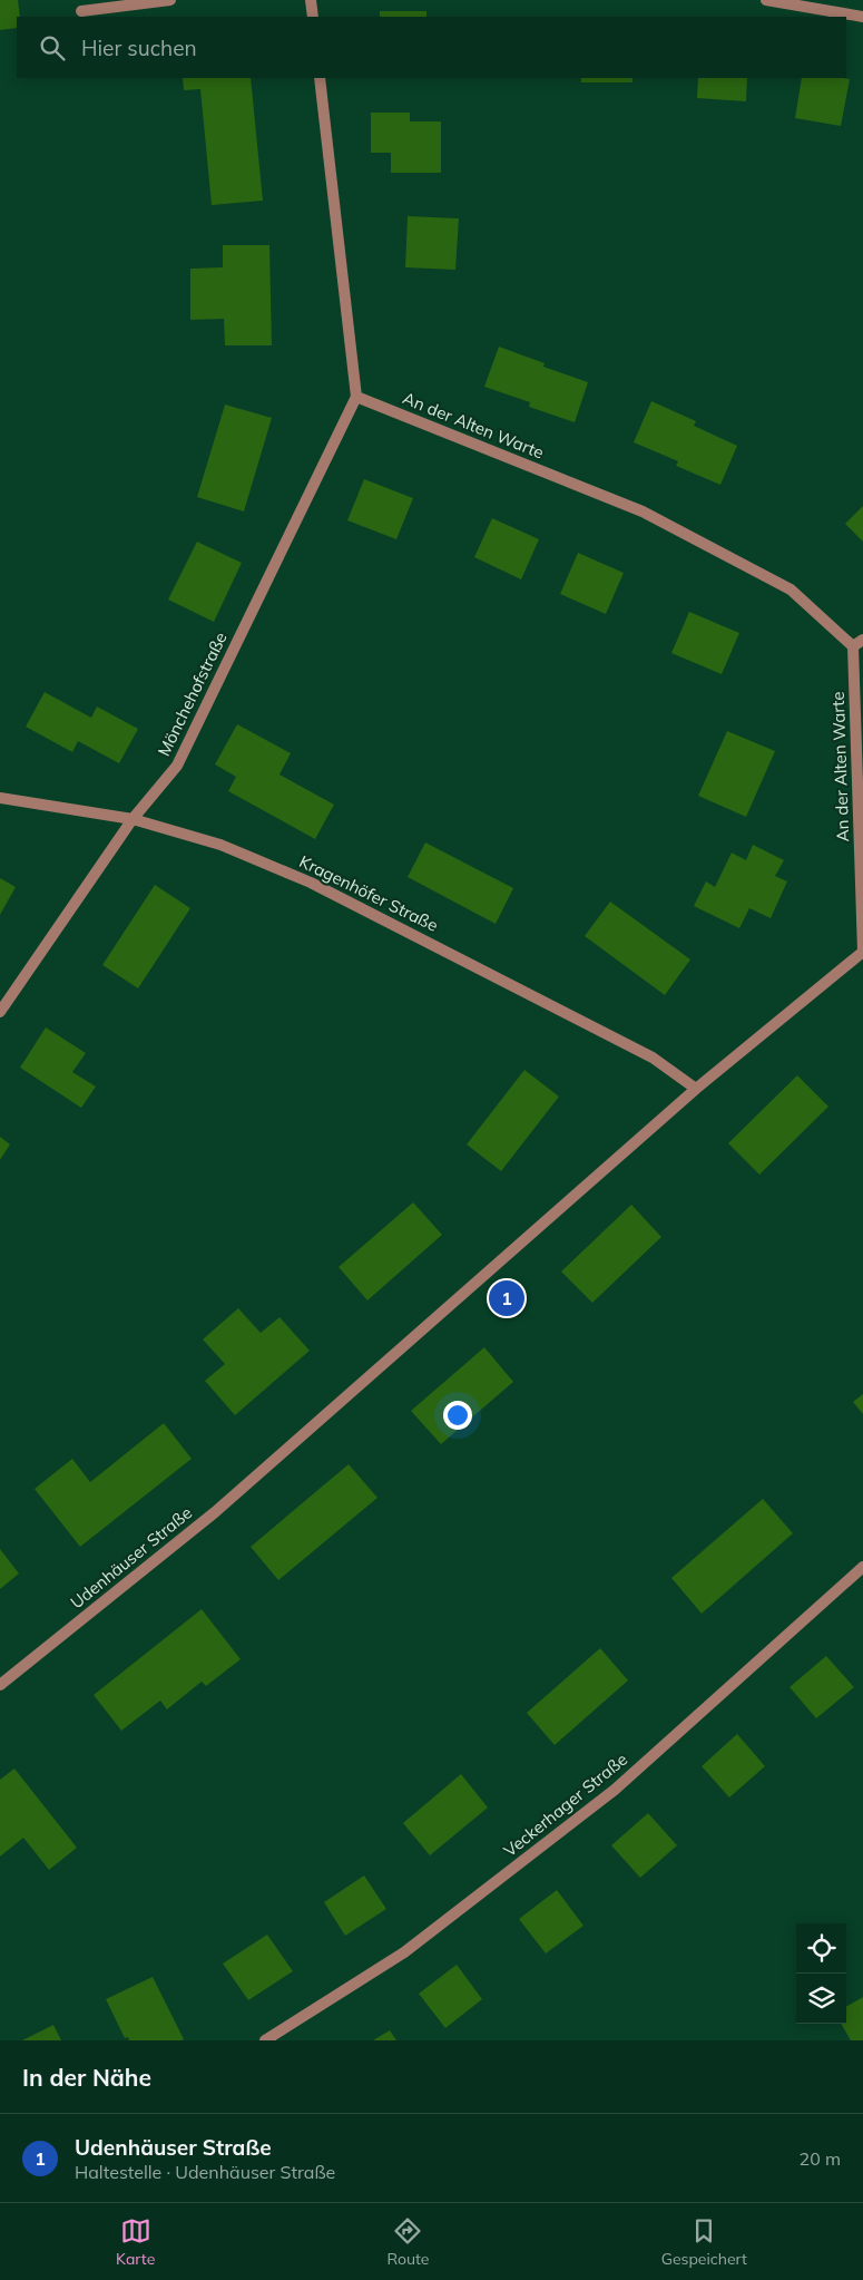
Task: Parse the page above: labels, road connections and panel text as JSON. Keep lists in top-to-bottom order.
{
  "streets": {
    "street": [
      "An der Alten Warte",
      "Mönchehofstraße",
      "Kragenhöfer Straße",
      "Udenhäuser Straße",
      "Veckerhager Straße"
    ]
  },
  "crossings": [
    ["An der Alten Warte", "Mönchehofstraße"],
    ["An der Alten Warte", "Udenhäuser Straße"],
    ["Mönchehofstraße", "Kragenhöfer Straße"],
    ["Kragenhöfer Straße", "Udenhäuser Straße"]
  ],
  "page": {
    "search": "Hier suchen",
    "pins": "1",
    "heading": "In der Nähe",
    "list": [
      {
        "mark": "1",
        "name": "Udenhäuser Straße",
        "note": "Haltestelle · Udenhäuser Straße",
        "value": "20 m"
      }
    ],
    "nav": ["Karte", "Route", "Gespeichert"]
  }
}
